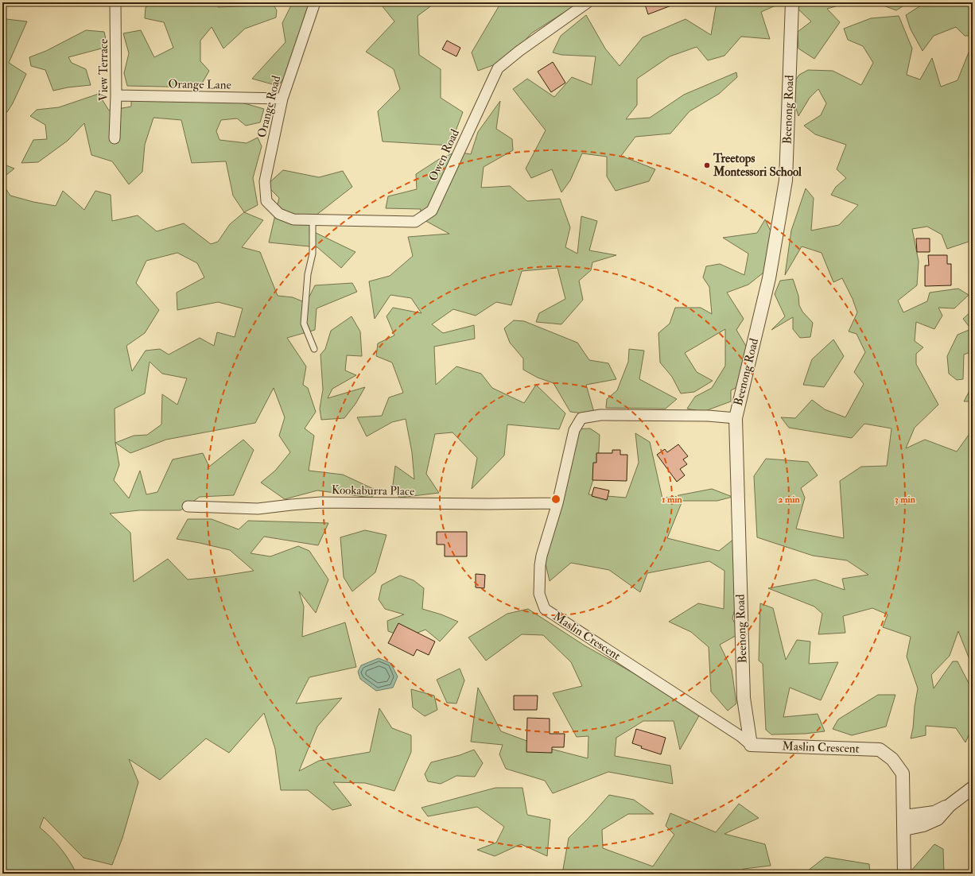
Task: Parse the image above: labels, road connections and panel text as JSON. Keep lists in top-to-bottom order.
{
  "streets": {
    "street": [
      "View Terrace",
      "Orange Lane",
      "Orange Road",
      "Beenong Road",
      "Owen Road",
      "Kookaburra Place",
      "Maslin Crescent"
    ]
  },
  "crossings": [
    ["View Terrace", "Orange Lane"],
    ["Orange Lane", "Orange Road"],
    ["Orange Road", "Owen Road"],
    ["Beenong Road", "Maslin Crescent"],
    ["Kookaburra Place", "Maslin Crescent"]
  ],
  "places": ["Treetops Montessori School"],
  "rings": ["1 min", "2 min", "3 min"]
}
